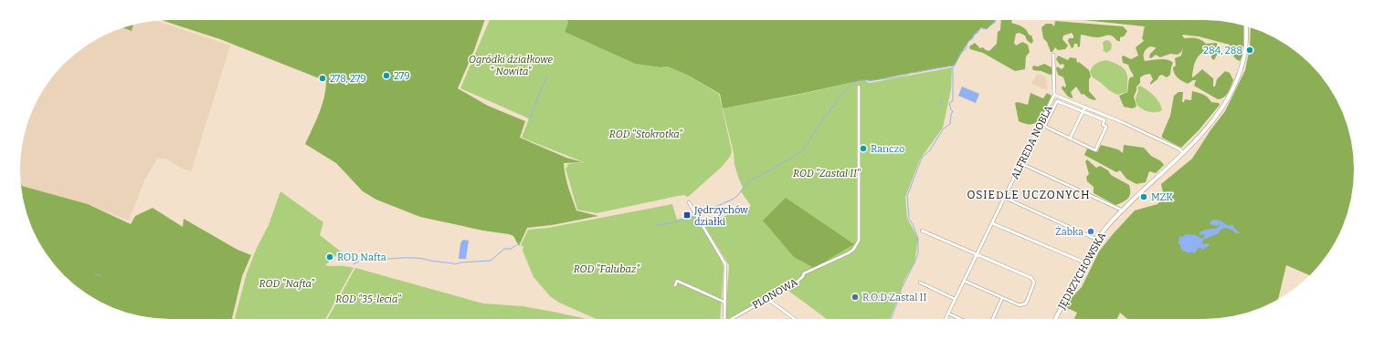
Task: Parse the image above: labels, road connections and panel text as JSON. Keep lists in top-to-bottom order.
{
  "streets": {
    "main road": ["JĘDRZYCHOWSKA"],
    "street": ["ALFREDA NOBLA", "PLONOWA"]
  },
  "districts": ["OSIEDLE UCZONYCH"],
  "parks": [
    "Ogródki działkowe \" Nowita\"",
    "ROD \"Stokrotka\"",
    "ROD \"Zastal II\"",
    "ROD \"Falubaz\"",
    "ROD \"Nafta\"",
    "ROD \"35-lecia\""
  ],
  "places": {
    "other": [
      "284, 288",
      "279",
      "278, 279",
      "Ranczo",
      "MZK",
      "Żabka",
      "ROD Nafta",
      "R.O.D Zastal II"
    ],
    "transit": ["Jędrzychów działki"]
  }
}
